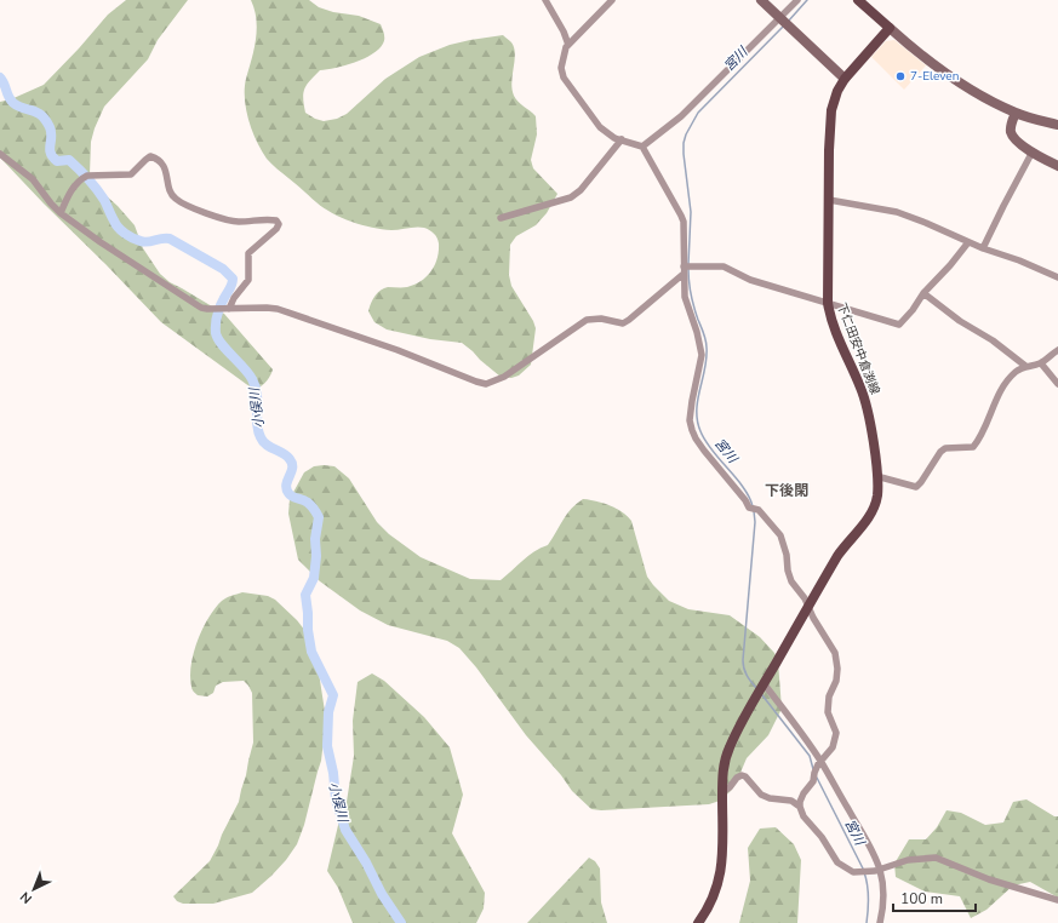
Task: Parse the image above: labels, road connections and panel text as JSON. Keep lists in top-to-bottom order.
{
  "streets": {
    "main road": ["下仁田安中倉渕線"]
  },
  "districts": ["下後閑"],
  "water": ["宮川", "小俣川"],
  "places": ["7-Eleven"],
  "scale_bar": "100 m",
  "north": "bottom left"
}
